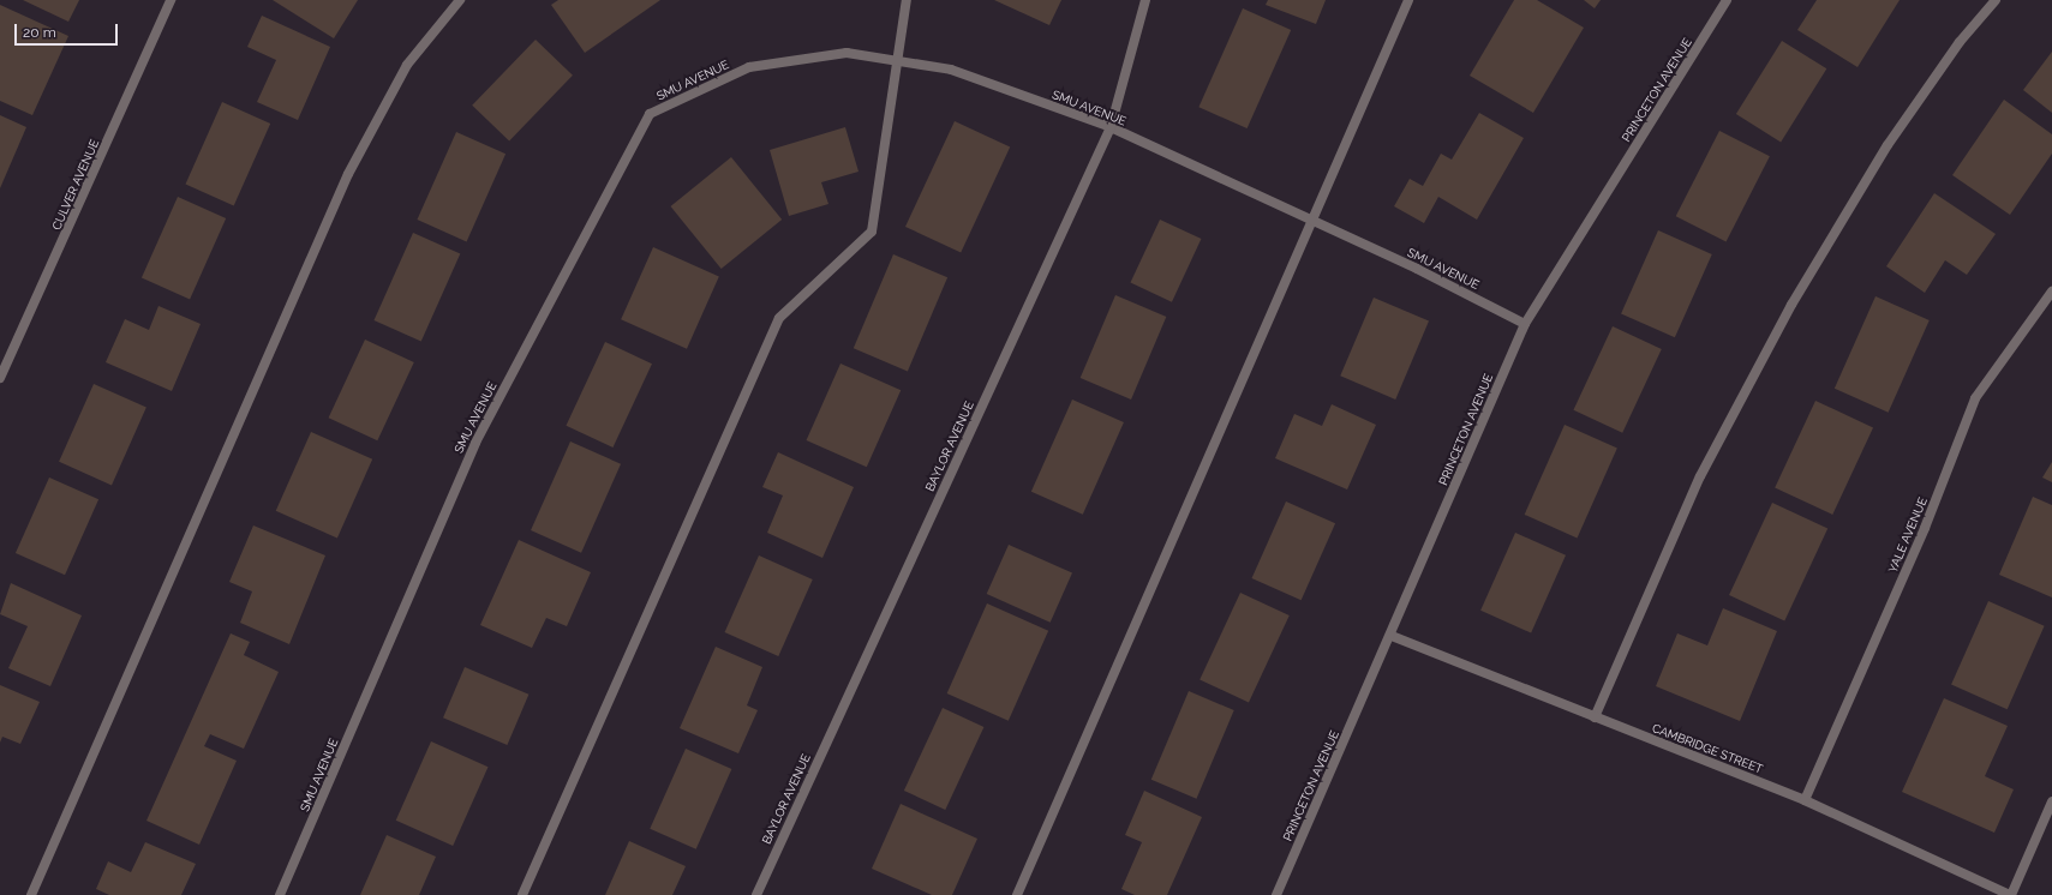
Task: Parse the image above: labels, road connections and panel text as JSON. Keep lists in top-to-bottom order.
{
  "streets": {
    "street": [
      "SMU AVENUE",
      "PRINCETON AVENUE",
      "CULVER AVENUE",
      "BAYLOR AVENUE",
      "YALE AVENUE",
      "CAMBRIDGE STREET"
    ]
  },
  "crossings": [
    ["SMU AVENUE", "PRINCETON AVENUE"],
    ["SMU AVENUE", "BAYLOR AVENUE"],
    ["PRINCETON AVENUE", "CAMBRIDGE STREET"],
    ["YALE AVENUE", "CAMBRIDGE STREET"]
  ],
  "scale_bar": "20 m"
}
